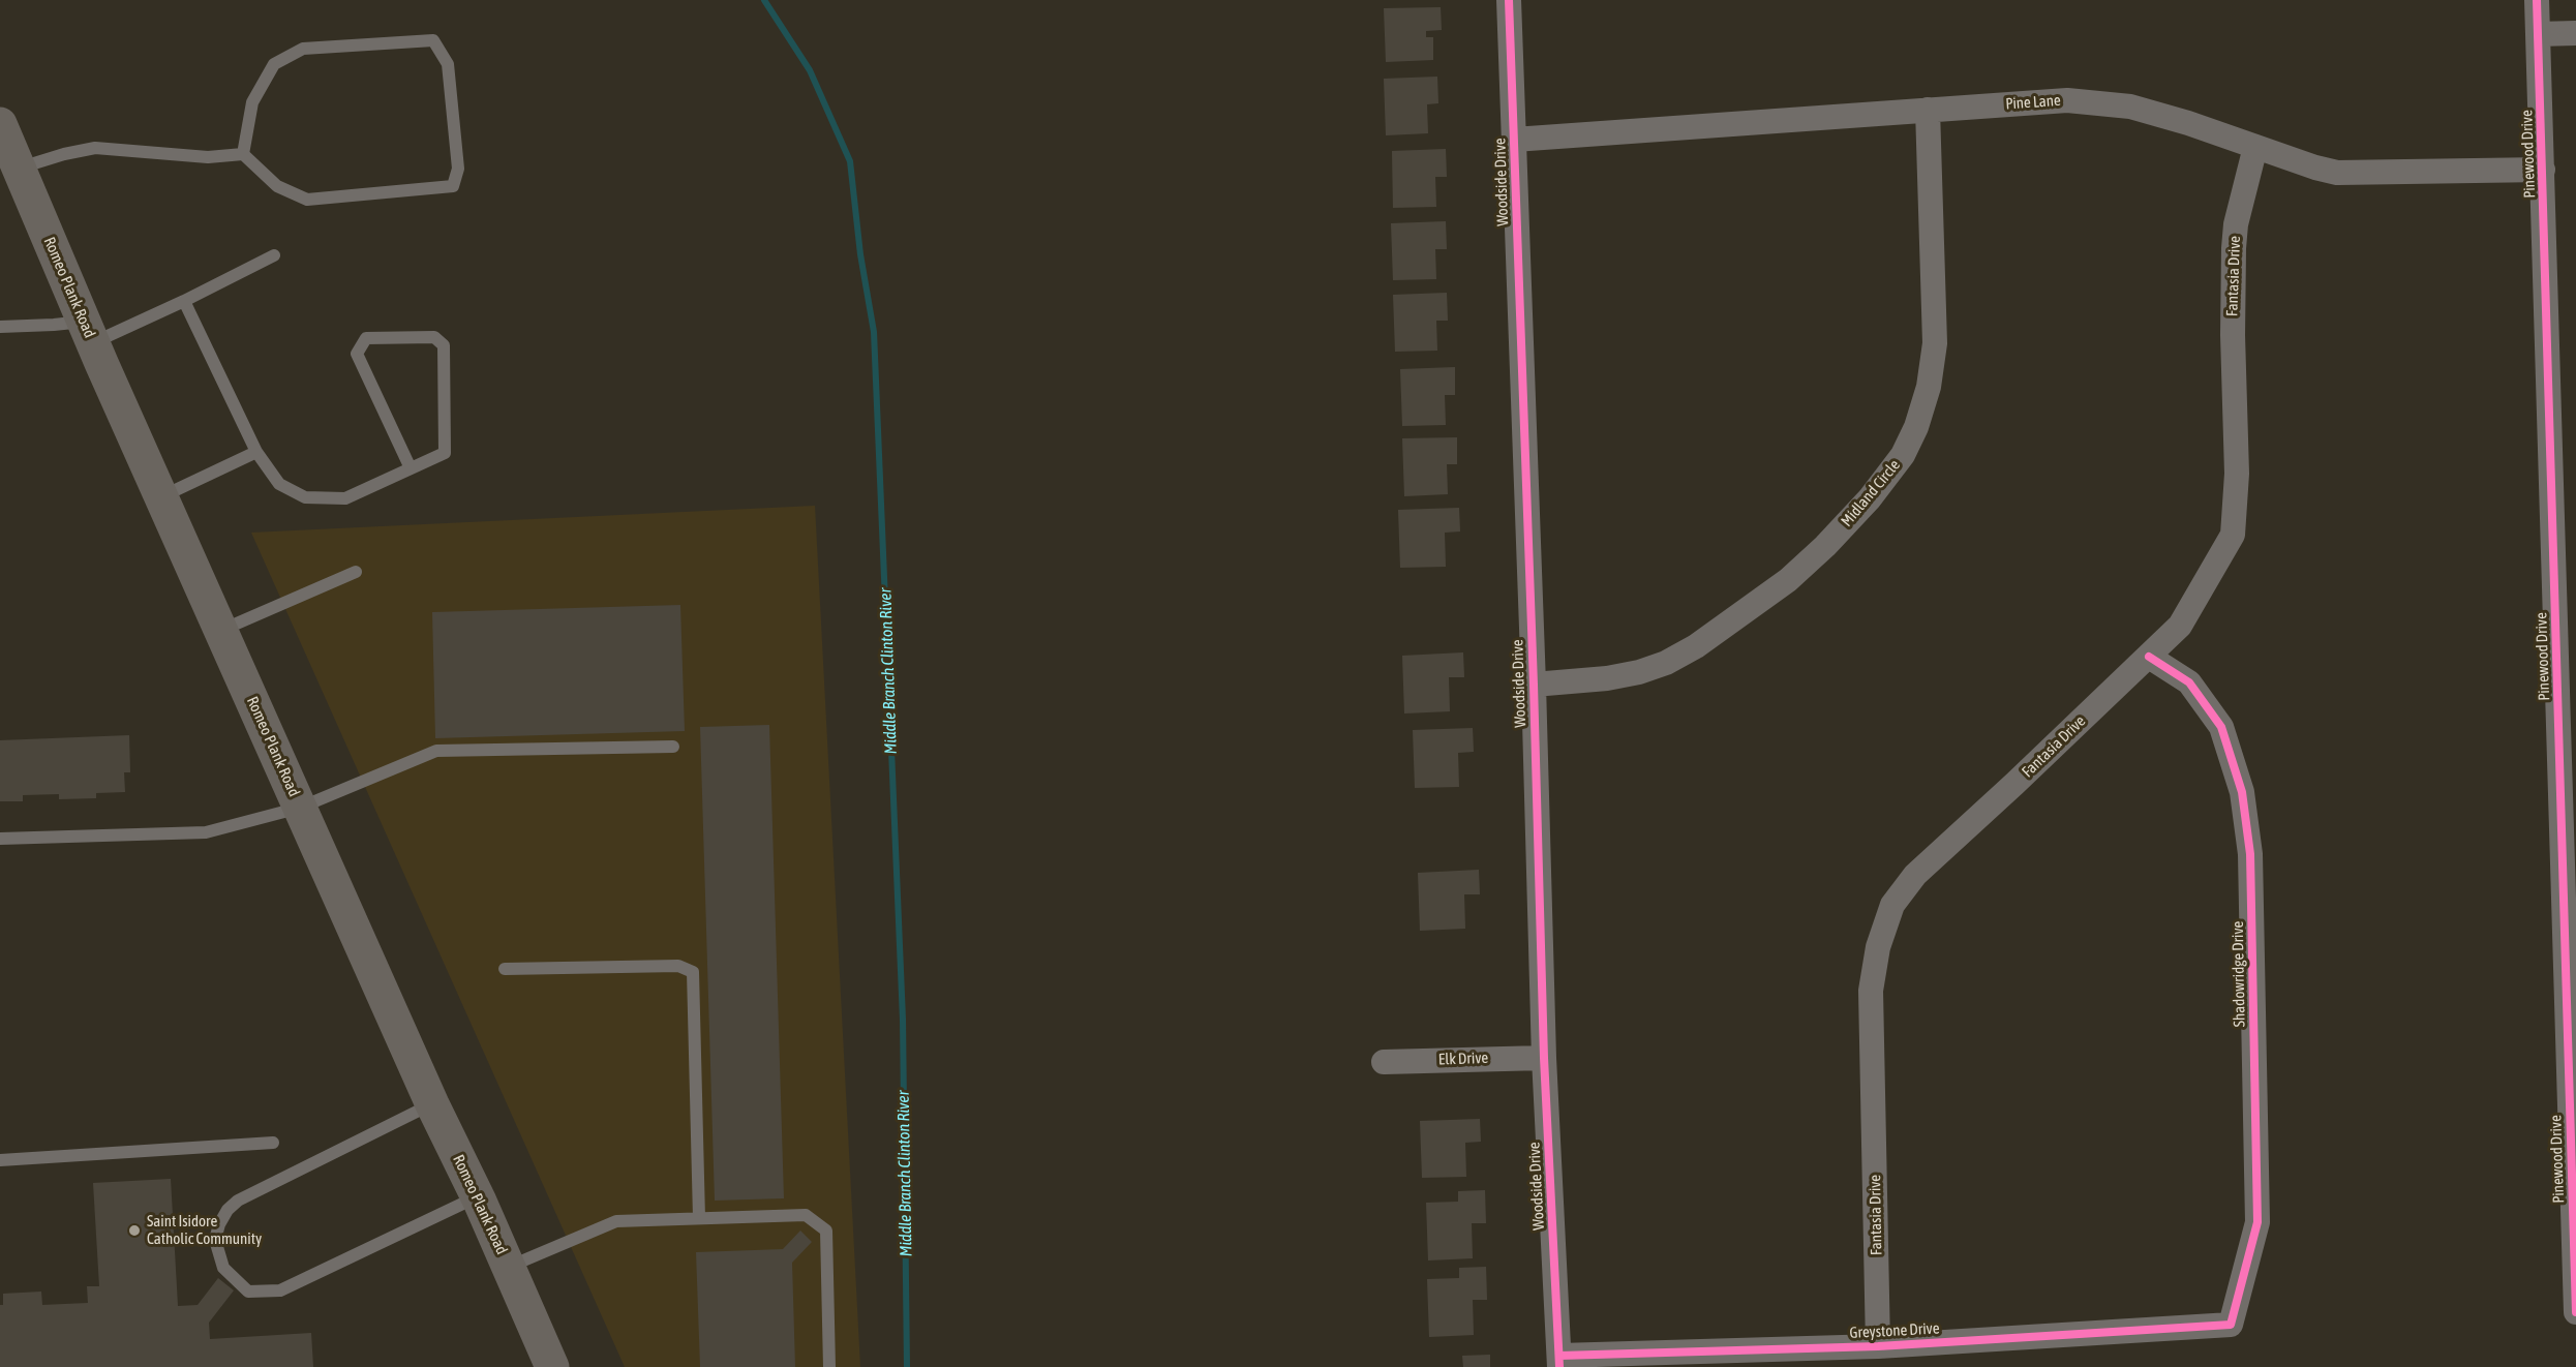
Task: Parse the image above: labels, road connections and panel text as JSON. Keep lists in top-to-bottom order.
{
  "streets": {
    "main road": ["Romeo Plank Road"],
    "street": [
      "Pine Lane",
      "Pinewood Drive",
      "Woodside Drive",
      "Fantasia Drive",
      "Midland Circle",
      "Shadowridge Drive",
      "Elk Drive",
      "Greystone Drive"
    ]
  },
  "crossings": [
    ["Pine Lane", "Pinewood Drive"],
    ["Pine Lane", "Woodside Drive"],
    ["Pine Lane", "Fantasia Drive"],
    ["Pine Lane", "Midland Circle"],
    ["Woodside Drive", "Midland Circle"],
    ["Woodside Drive", "Elk Drive"],
    ["Woodside Drive", "Greystone Drive"],
    ["Fantasia Drive", "Shadowridge Drive"],
    ["Fantasia Drive", "Greystone Drive"],
    ["Shadowridge Drive", "Greystone Drive"]
  ],
  "water": ["Middle Branch Clinton River"],
  "places": ["Saint Isidore Catholic Community"]
}
